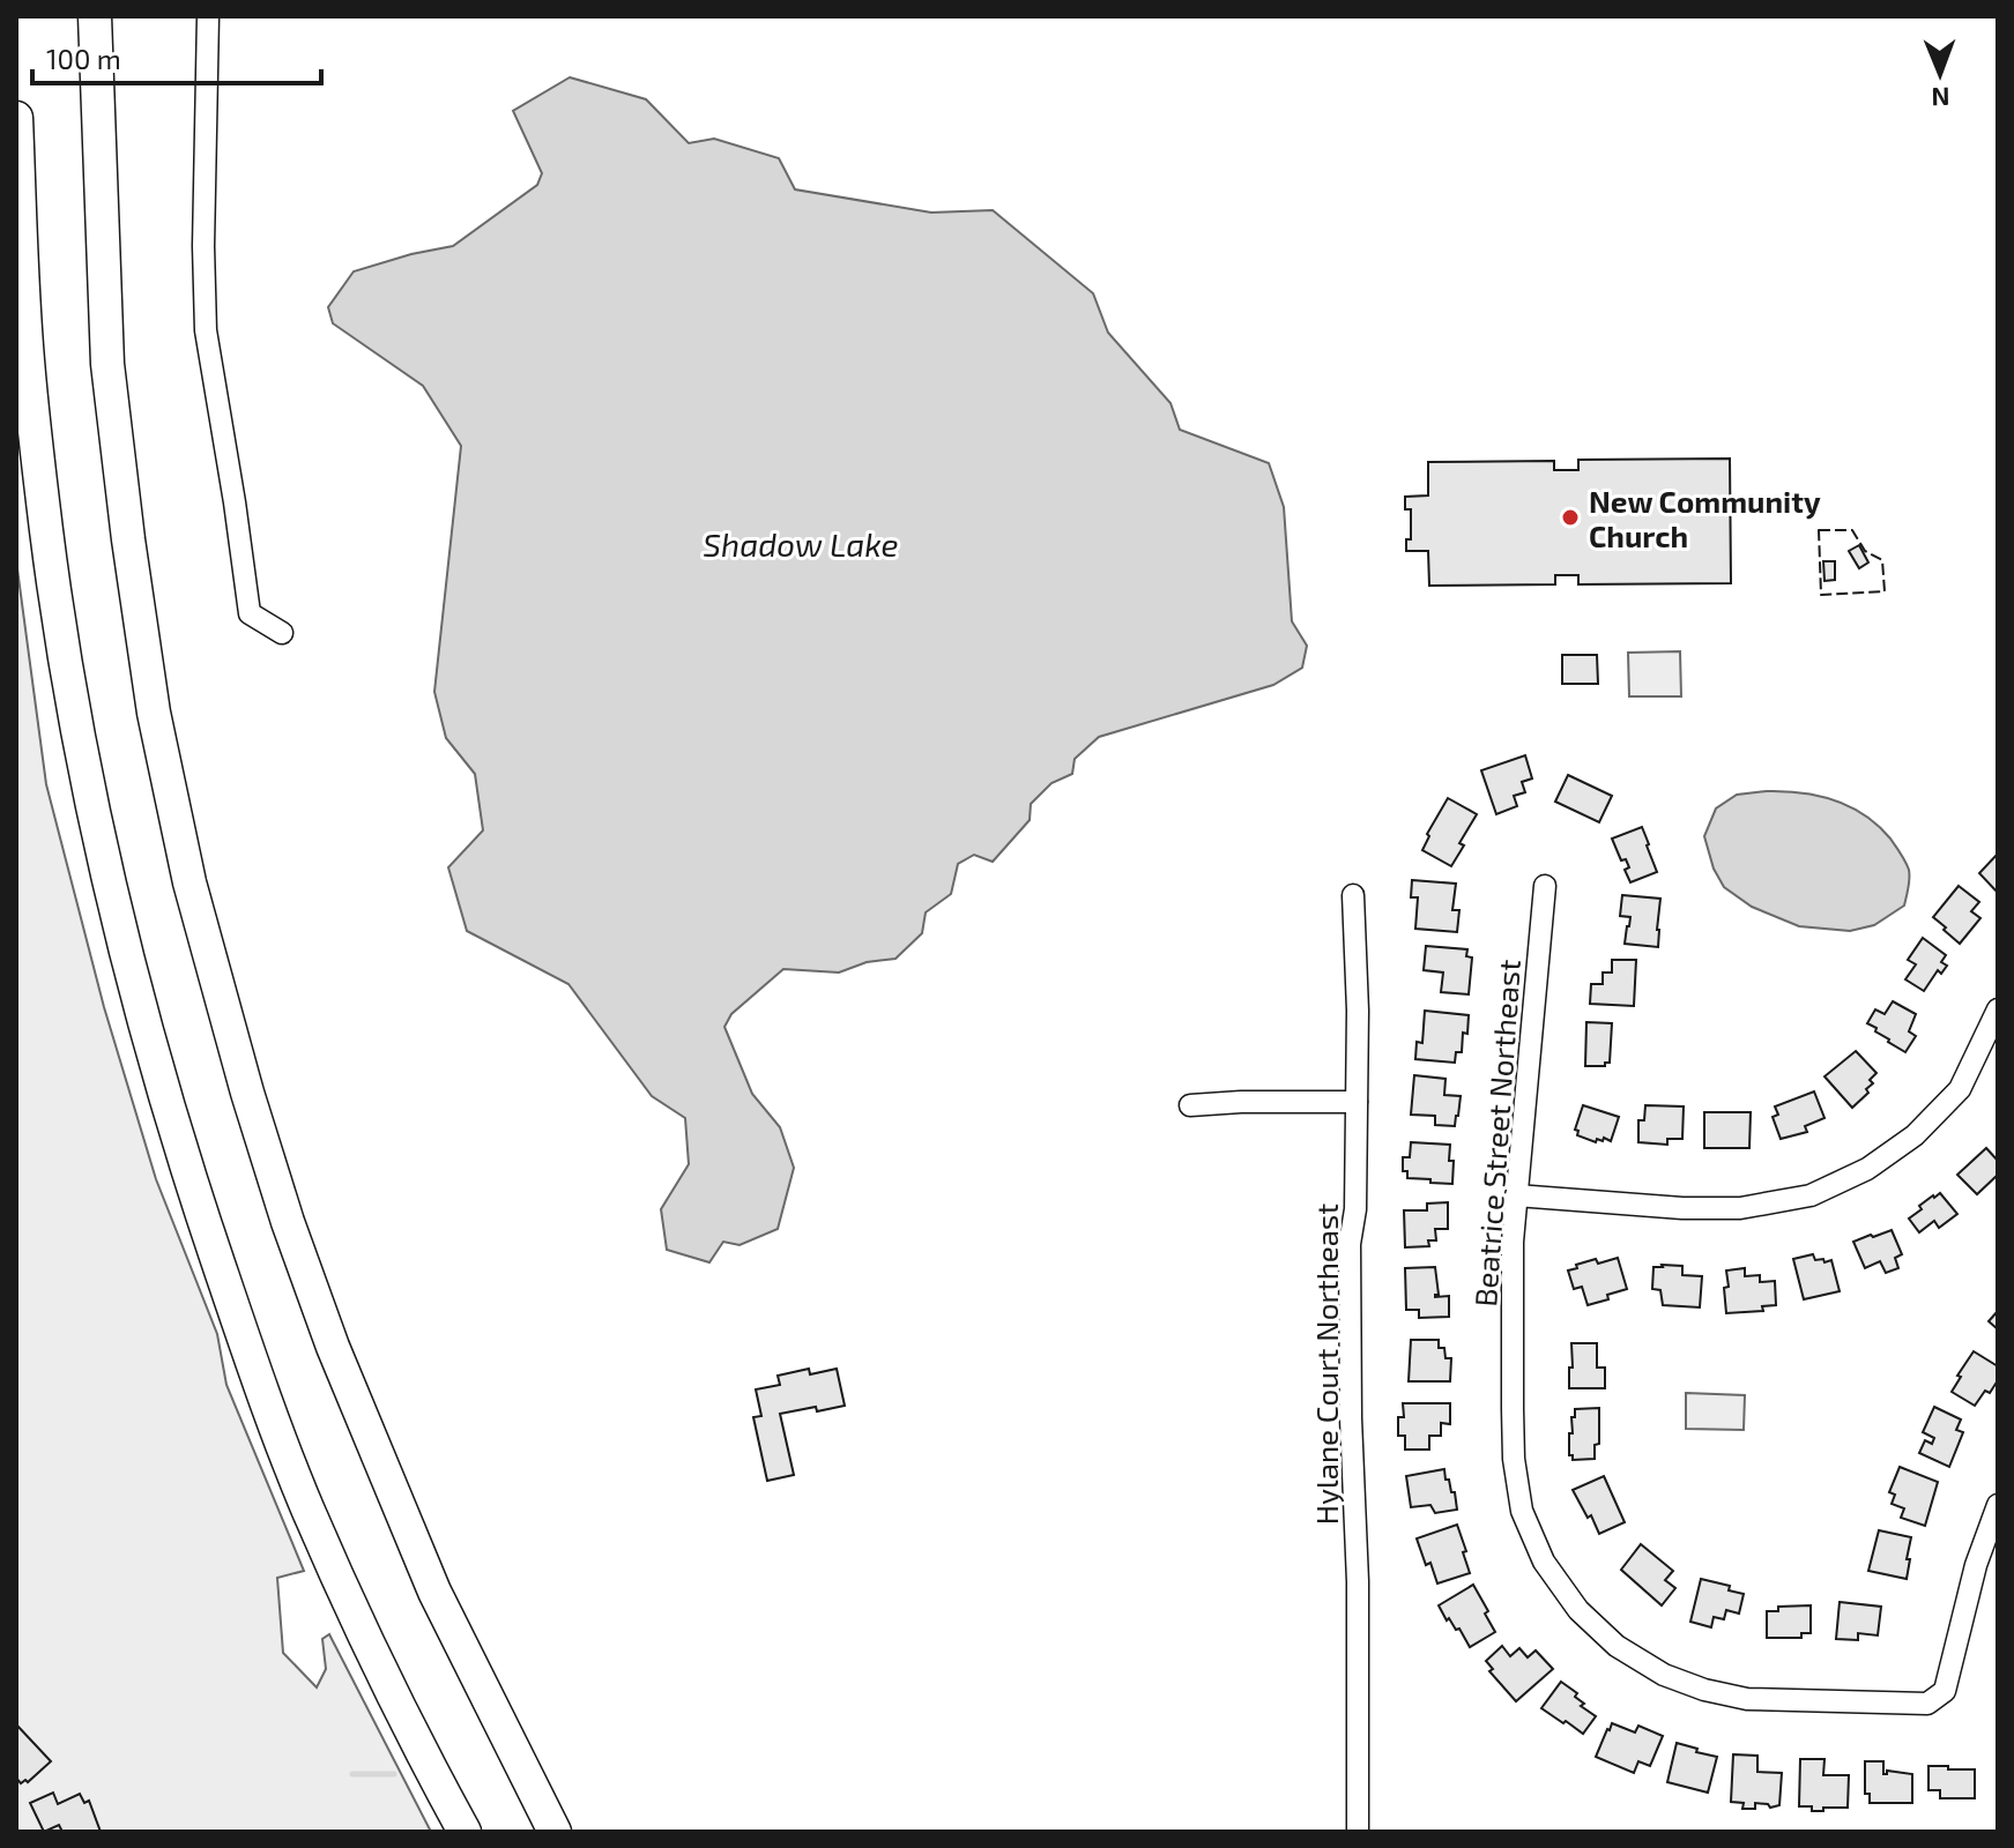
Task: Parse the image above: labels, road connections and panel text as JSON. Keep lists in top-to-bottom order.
{
  "streets": {
    "street": ["Beatrice Street Northeast", "Hylane Court Northeast"]
  },
  "water": ["Shadow Lake"],
  "places": ["New Community Church"],
  "scale_bar": "100 m",
  "north": "bottom"
}
